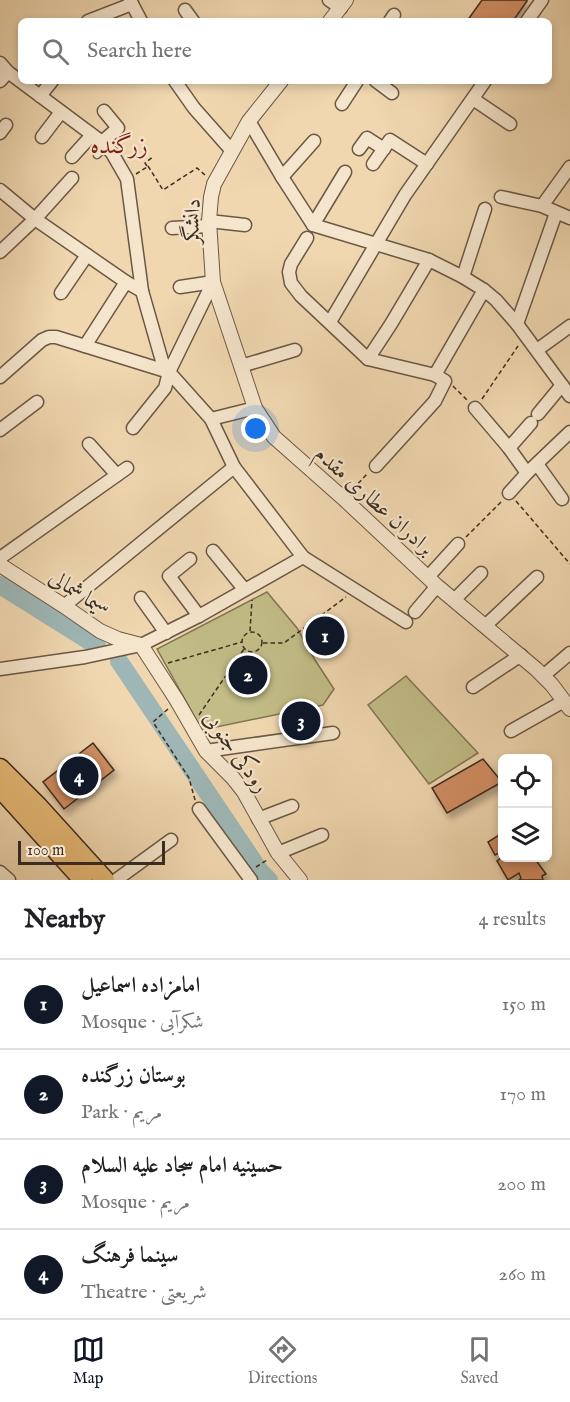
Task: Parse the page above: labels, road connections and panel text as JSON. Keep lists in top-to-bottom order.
{
  "streets": {
    "street": [
      "دانشگر",
      "برادران عطاری مقدم",
      "سیما شمالی",
      "رودکی جنوبی"
    ]
  },
  "crossings": [
    ["دانشگر", "برادران عطاری مقدم"],
    ["سیما شمالی", "رودکی جنوبی"]
  ],
  "districts": ["زرگنده"],
  "scale_bar": "100 m",
  "page": {
    "search": "Search here",
    "pins": [
      "1",
      "2",
      "3",
      "4"
    ],
    "scale": "100 m",
    "heading": ["Nearby", "4 results"],
    "list": [
      {
        "mark": "1",
        "name": "امامزاده اسماعیل",
        "note": "Mosque · شکرآبی",
        "value": "150 m"
      },
      {
        "mark": "2",
        "name": "بوستان زرگنده",
        "note": "Park · مریم",
        "value": "170 m"
      },
      {
        "mark": "3",
        "name": "حسینیه امام سجاد علیه السلام",
        "note": "Mosque · مریم",
        "value": "200 m"
      },
      {
        "mark": "4",
        "name": "سینما فرهنگ",
        "note": "Theatre · شریعتی",
        "value": "260 m"
      }
    ],
    "nav": ["Map", "Directions", "Saved"]
  }
}
